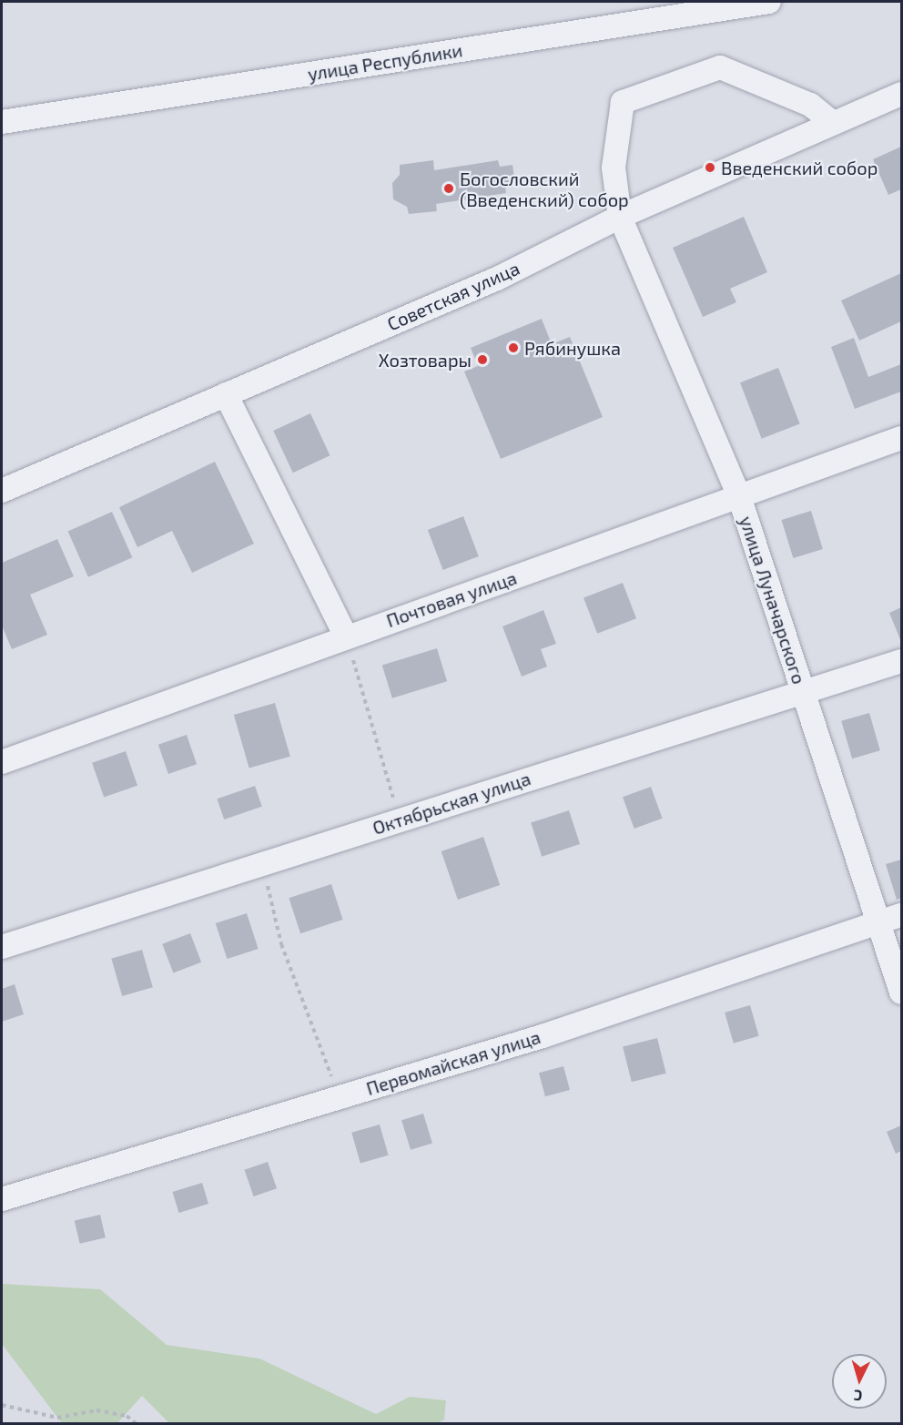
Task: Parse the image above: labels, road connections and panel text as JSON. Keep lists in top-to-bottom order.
{
  "streets": {
    "street": [
      "улица Республики",
      "Советская улица",
      "Почтовая улица",
      "улица Луначарского",
      "Октябрьская улица",
      "Первомайская улица"
    ]
  },
  "crossings": [
    ["Советская улица", "улица Луначарского"],
    ["Почтовая улица", "улица Луначарского"],
    ["улица Луначарского", "Октябрьская улица"],
    ["улица Луначарского", "Первомайская улица"]
  ],
  "places": [
    "Введенский собор",
    "Богословский (Введенский) собор",
    "Рябинушка",
    "Хозтовары"
  ],
  "north": "bottom"
}
